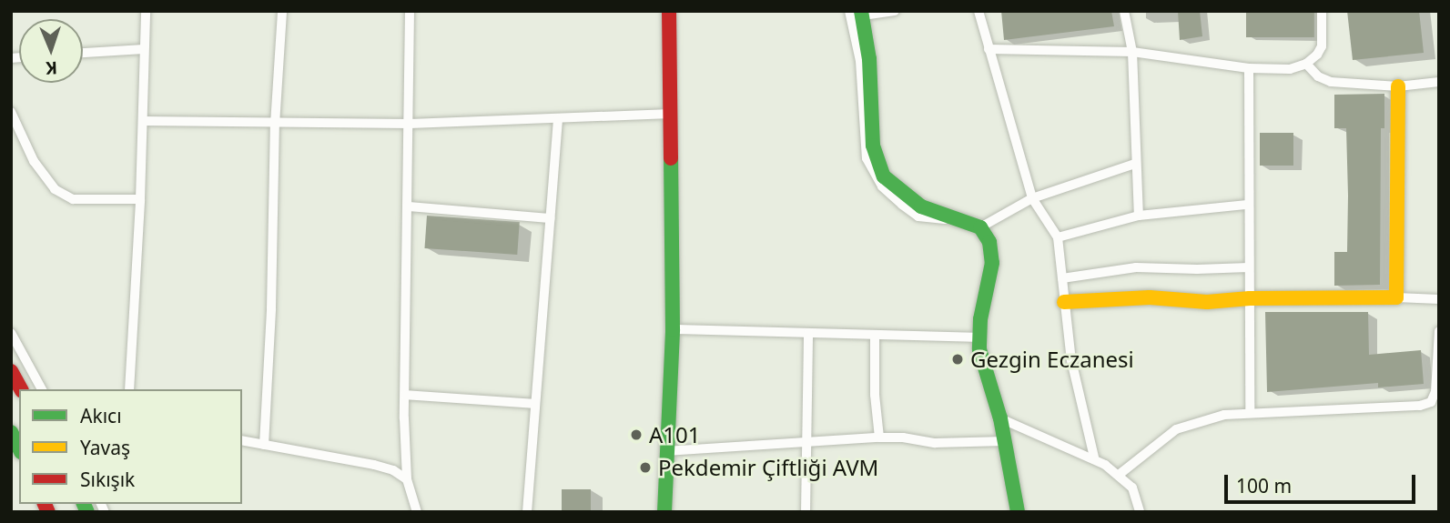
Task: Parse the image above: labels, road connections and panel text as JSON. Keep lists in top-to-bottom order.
{
  "places": ["Gezgin Eczanesi", "A101", "Pekdemir Çiftliği AVM"],
  "legend": ["Akıcı", "Yavaş", "Sıkışık"],
  "scale_bar": "100 m",
  "north": "bottom"
}
